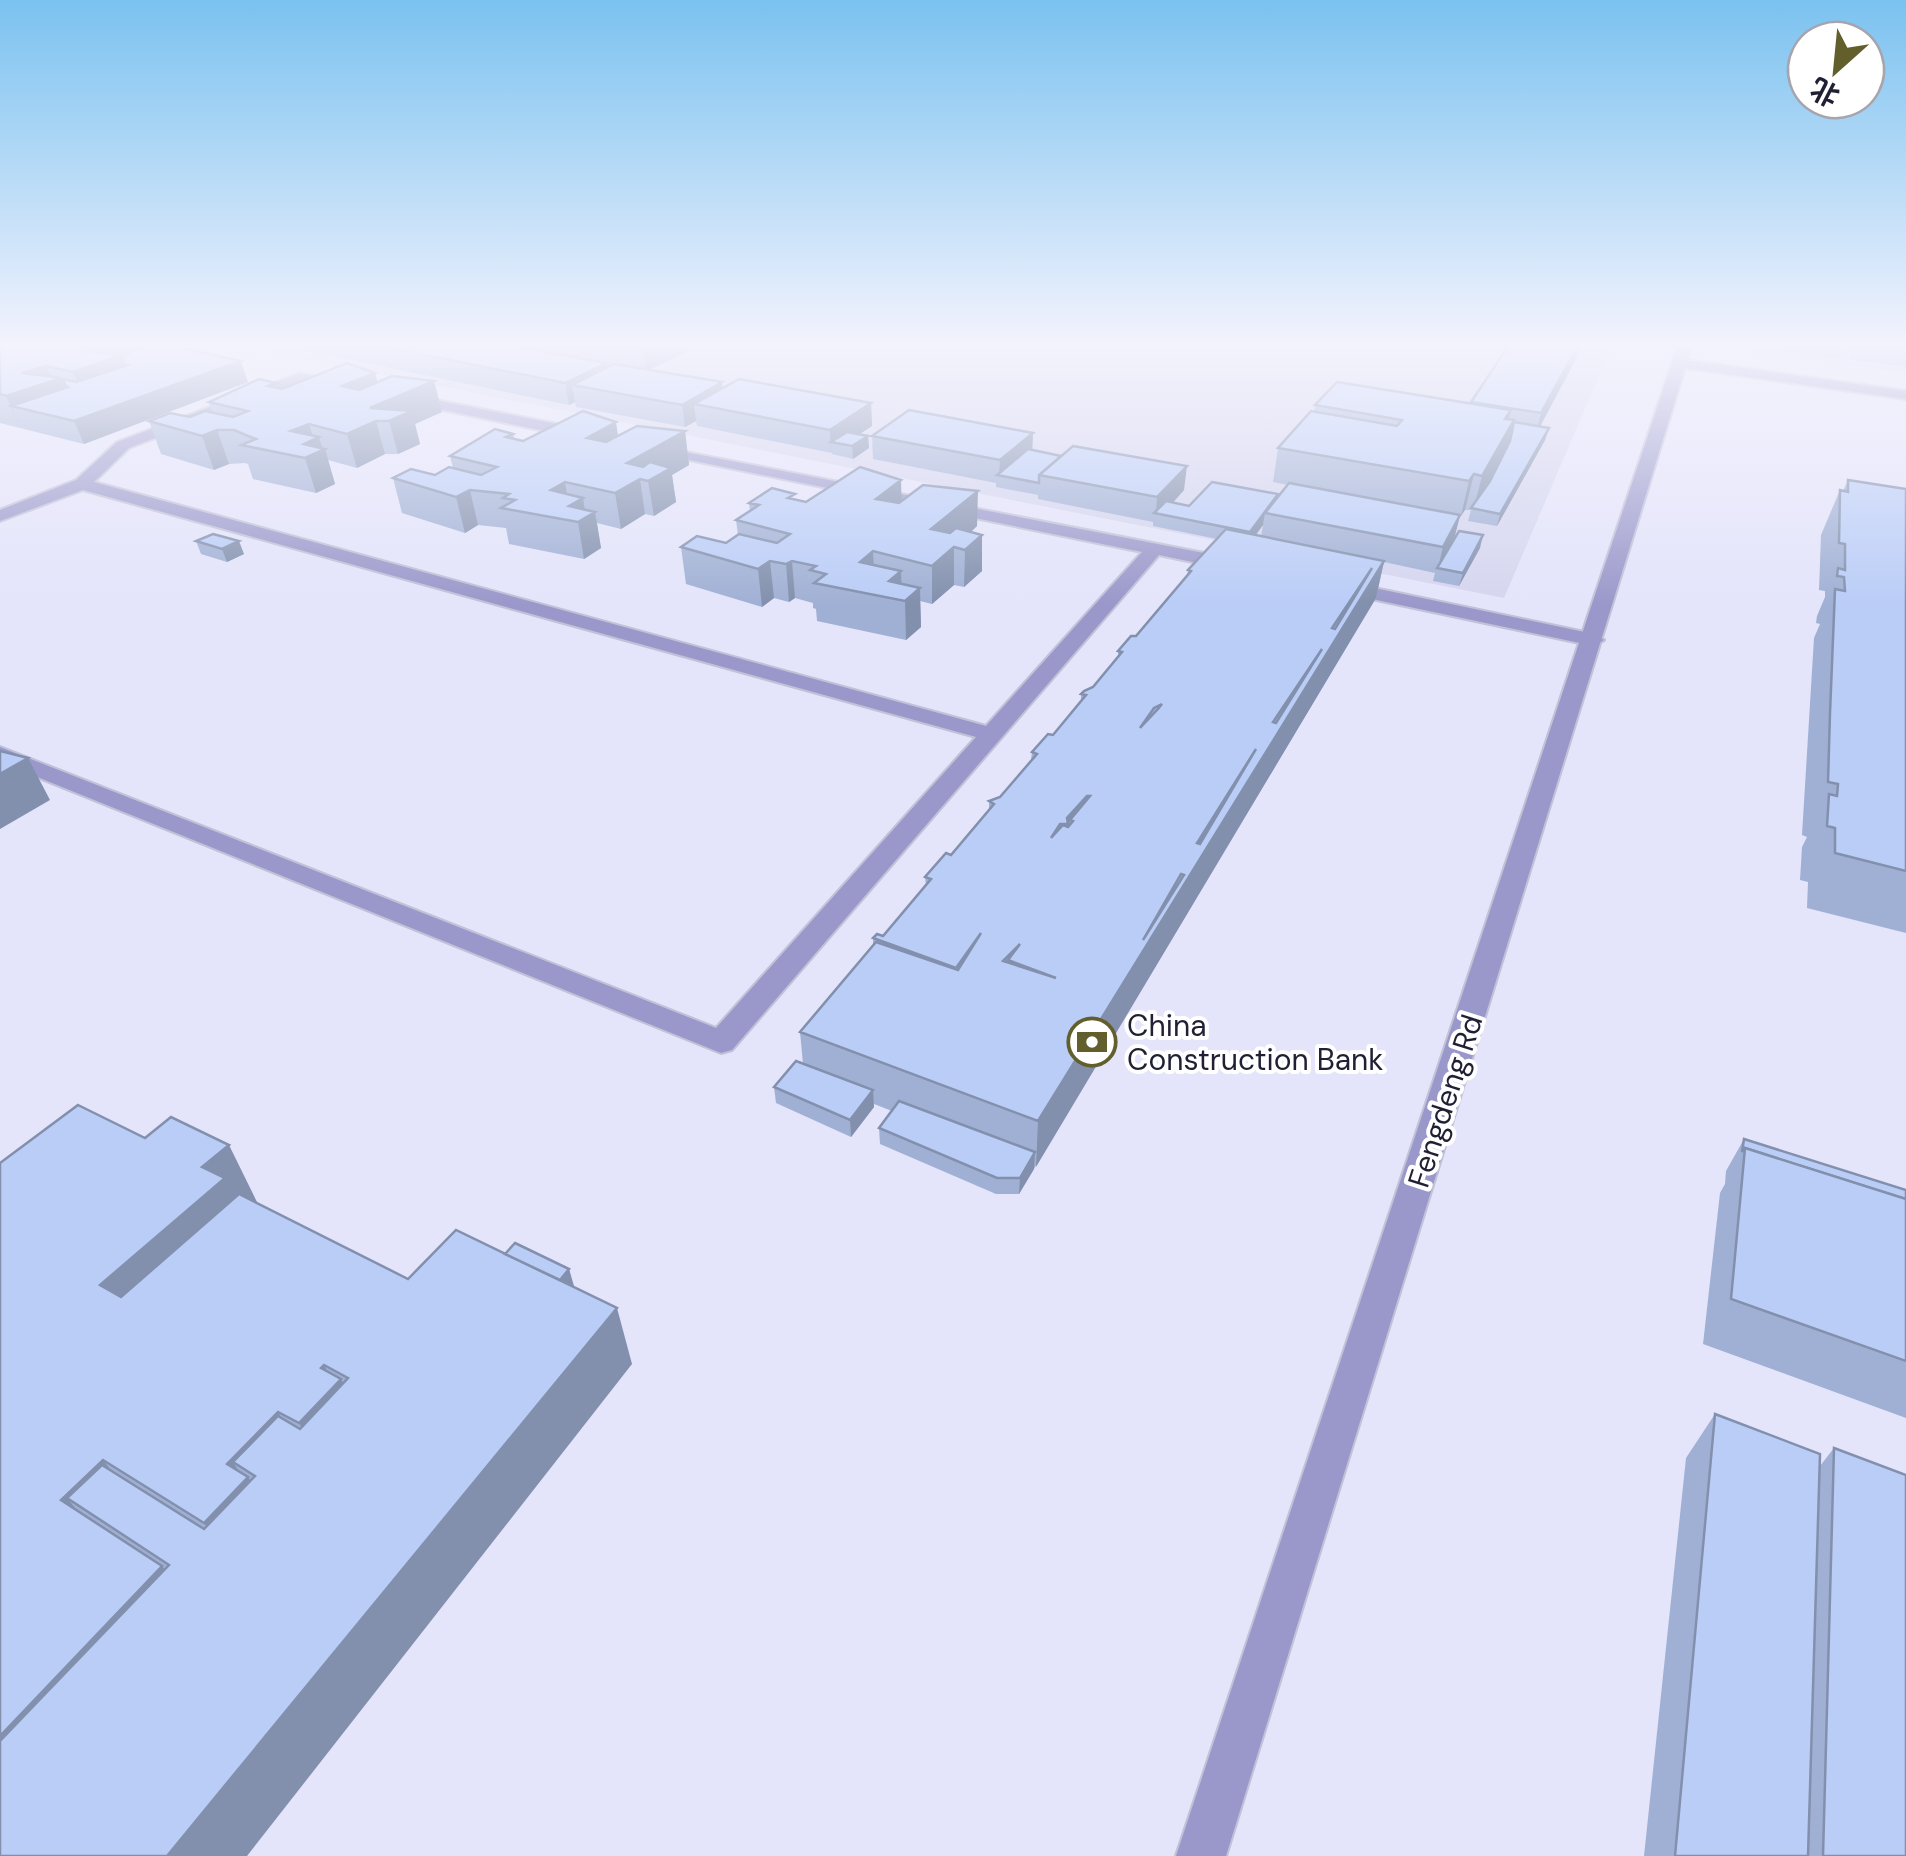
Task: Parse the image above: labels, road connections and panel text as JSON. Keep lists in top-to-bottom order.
{
  "streets": {
    "street": ["Fengdeng Rd"]
  },
  "places": {
    "bank": ["China Construction Bank"]
  },
  "north": "bottom left"
}
